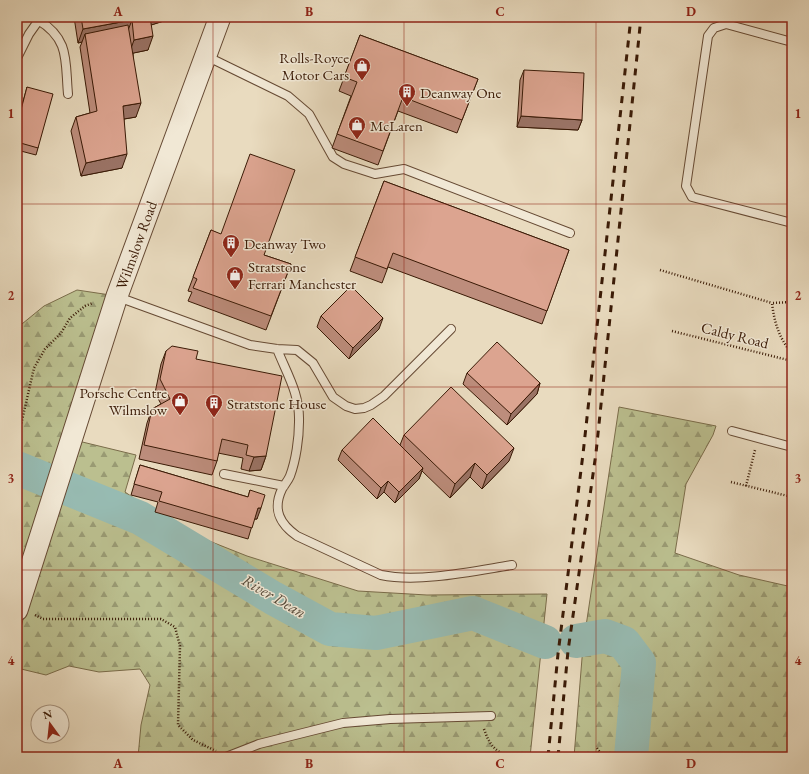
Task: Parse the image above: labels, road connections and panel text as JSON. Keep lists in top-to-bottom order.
{
  "streets": {
    "street": ["Wilmslow Road"],
    "path": ["Caldy Road"]
  },
  "water": ["River Dean"],
  "places": {
    "shop": [
      "Rolls-Royce Motor Cars",
      "McLaren",
      "Stratstone Ferrari Manchester",
      "Porsche Centre Wilmslow"
    ],
    "building": ["Deanway One", "Deanway Two", "Stratstone House"]
  },
  "north": "top",
  "grid": {
    "columns": [
      "A",
      "B",
      "C",
      "D"
    ],
    "rows": [
      "1",
      "2",
      "3",
      "4"
    ]
  }
}
